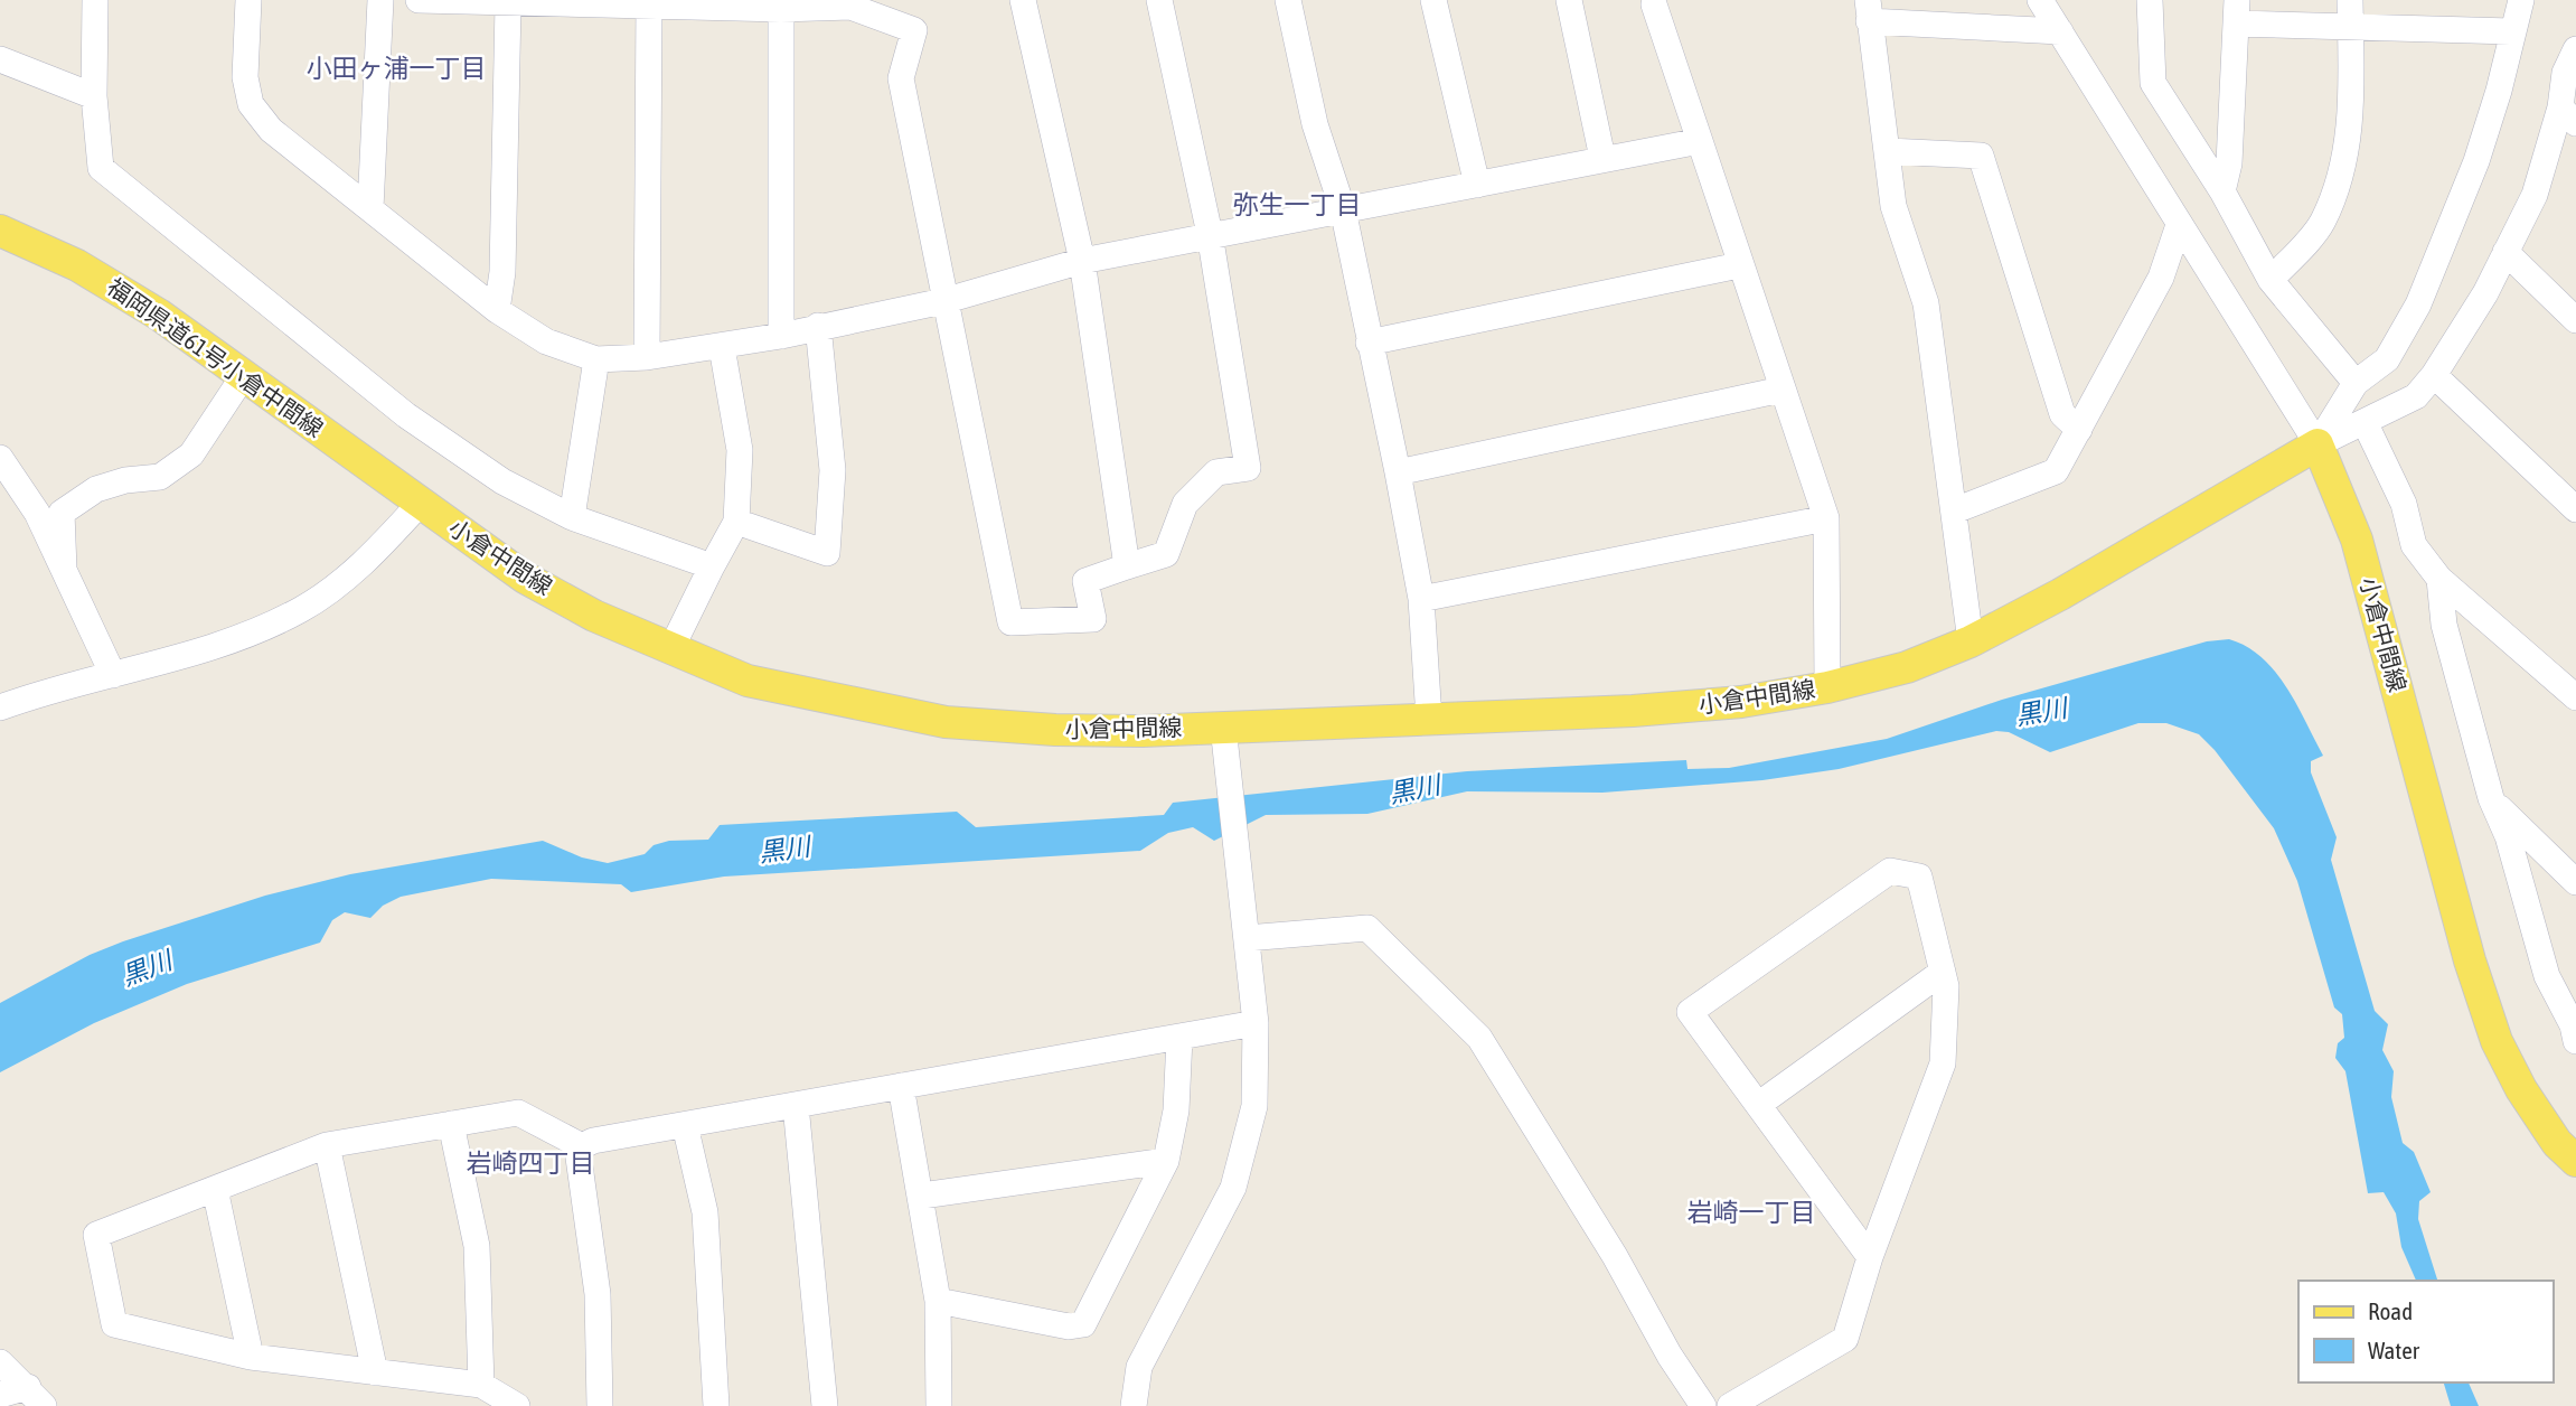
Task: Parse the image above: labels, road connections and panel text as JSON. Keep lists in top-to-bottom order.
{
  "streets": {
    "main road": ["福岡県道61号小倉中間線", "小倉中間線"]
  },
  "crossings": [
    ["福岡県道61号小倉中間線", "小倉中間線"]
  ],
  "districts": [
    "小田ヶ浦一丁目",
    "弥生一丁目",
    "岩崎四丁目",
    "岩崎一丁目"
  ],
  "water": ["黒川"],
  "legend": ["Road", "Water"]
}
